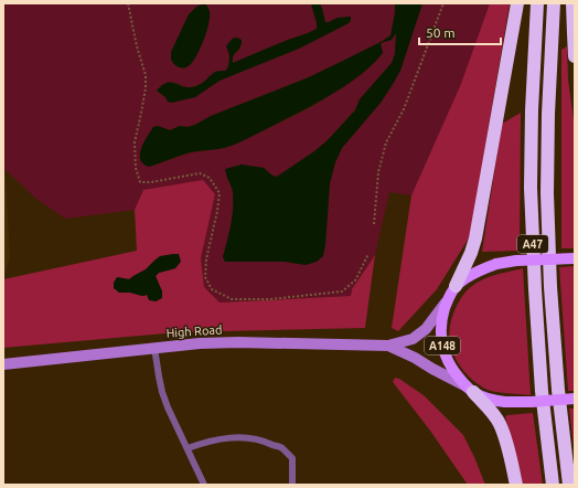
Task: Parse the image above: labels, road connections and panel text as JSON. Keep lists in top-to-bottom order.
{
  "streets": {
    "highway": ["A47"],
    "main road": ["A148"],
    "street": ["High Road"]
  },
  "crossings": [
    ["High Road", "A148"]
  ],
  "scale_bar": "50 m"
}
